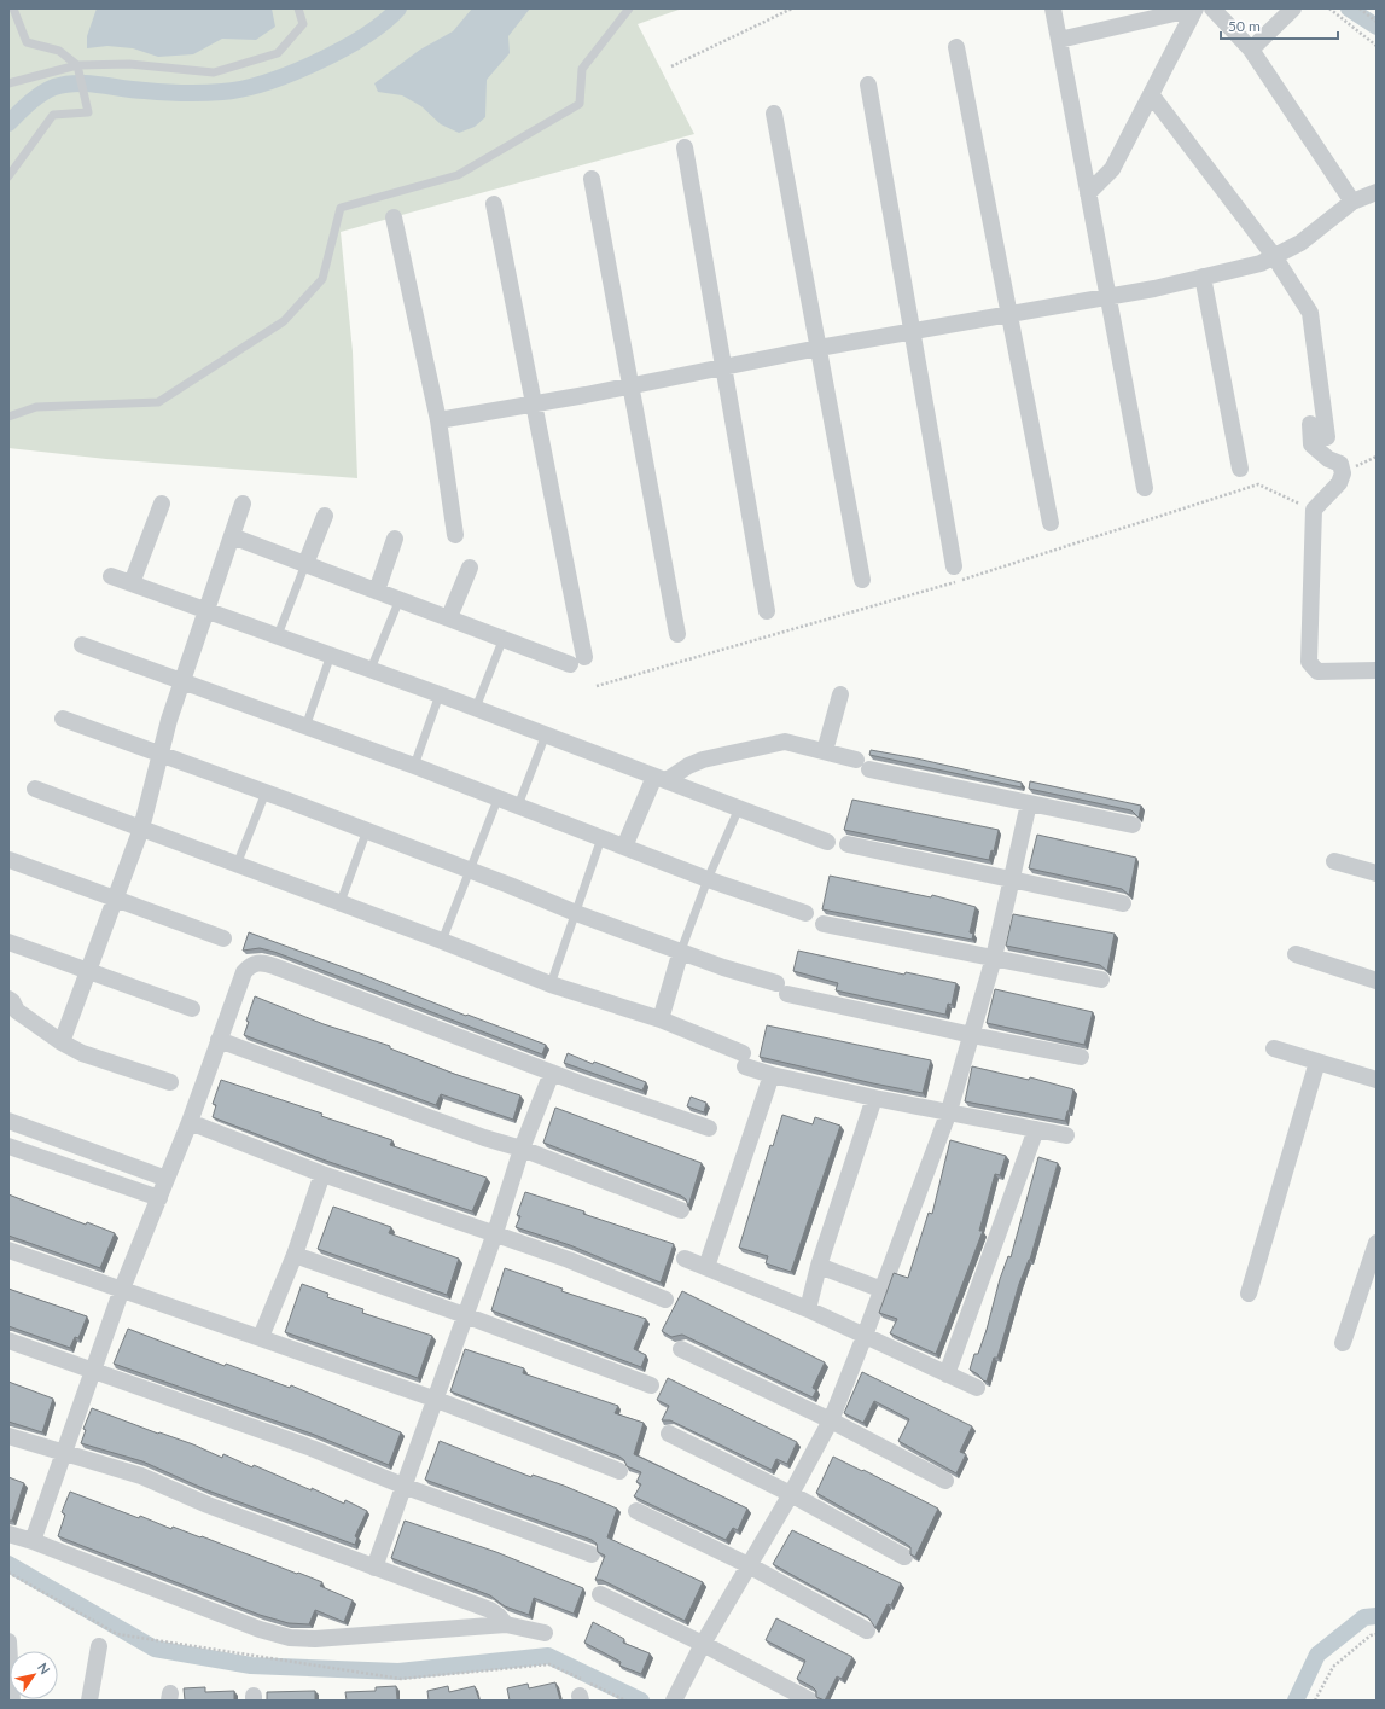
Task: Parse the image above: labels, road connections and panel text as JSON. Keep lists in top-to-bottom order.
{
  "scale_bar": "50 m",
  "north": "top right"
}
